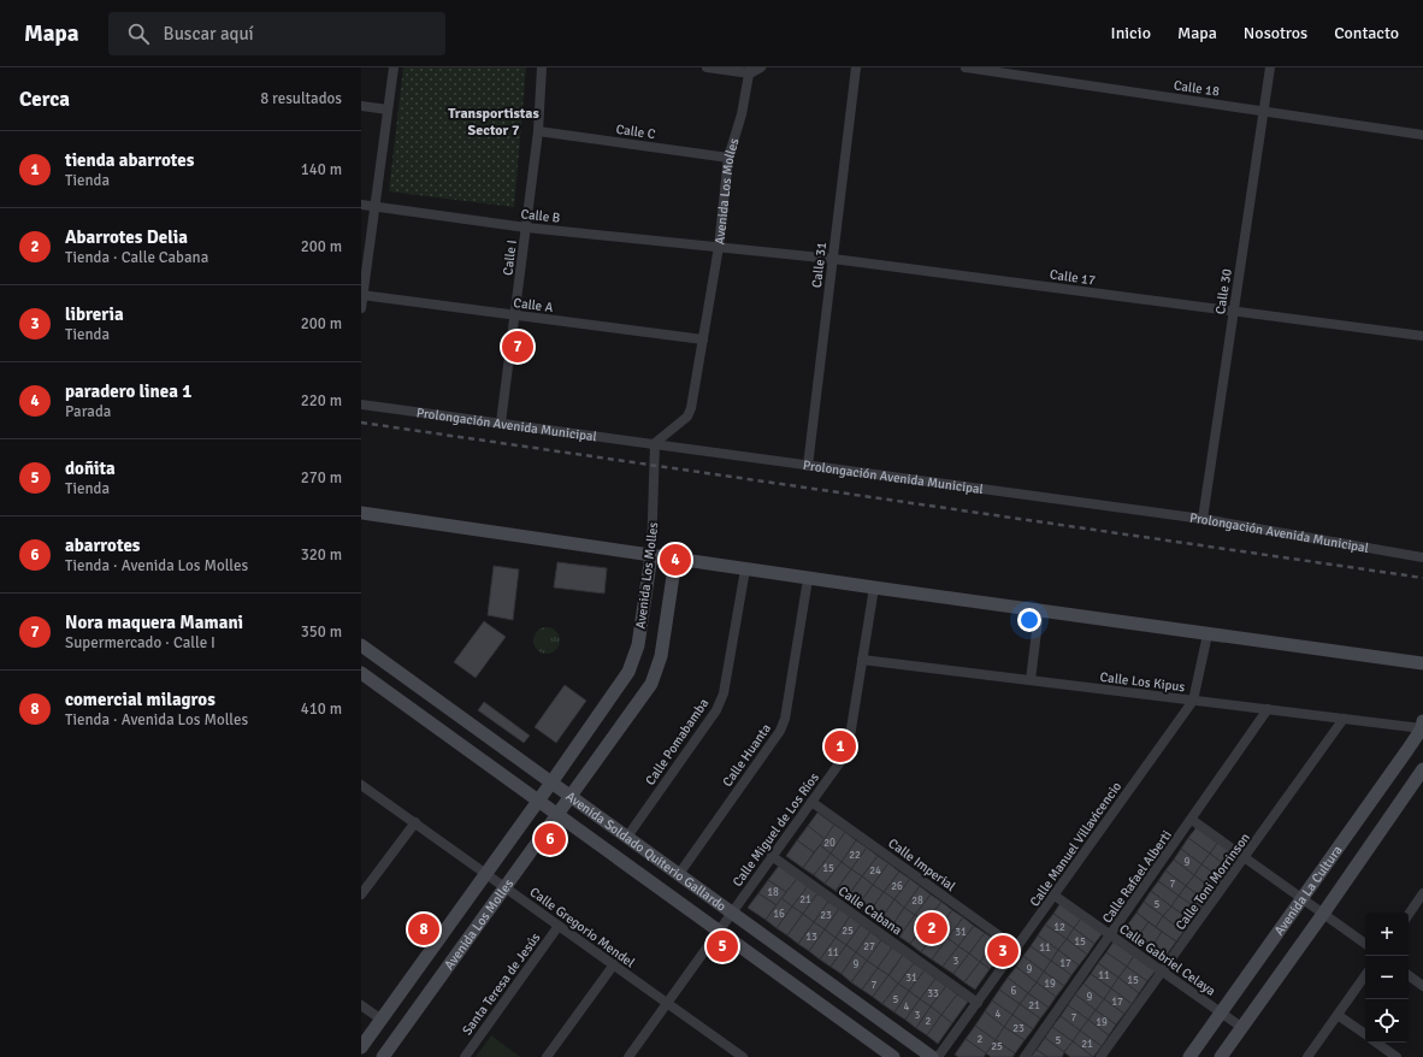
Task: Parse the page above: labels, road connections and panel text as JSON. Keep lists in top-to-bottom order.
{
  "streets": {
    "street": [
      "Calle 18",
      "Calle C",
      "Avenida Los Molles",
      "Calle B",
      "Calle I",
      "Calle 31",
      "Calle 17",
      "Calle 30",
      "Calle A",
      "Prolongación Avenida Municipal",
      "Calle Los Kipus",
      "Calle Pomabamba",
      "Calle Huanta",
      "Calle Miguel de Los Ríos",
      "Calle Manuel Villavicencio",
      "Avenida Soldado Quiterio Gallardo",
      "Calle Imperial",
      "Calle Rafael Alberti",
      "Calle Toni Morrinson",
      "Avenida La Cultura",
      "Calle Cabana",
      "Calle Gregorio Mendel",
      "Calle Gabriel Celaya",
      "Santa Teresa de Jesús"
    ]
  },
  "crossings": [
    ["Calle 18", "Calle 30"],
    ["Calle C", "Avenida Los Molles"],
    ["Calle C", "Calle I"],
    ["Avenida Los Molles", "Calle B"],
    ["Avenida Los Molles", "Calle 17"],
    ["Avenida Los Molles", "Calle A"],
    ["Avenida Los Molles", "Prolongación Avenida Municipal"],
    ["Avenida Los Molles", "Avenida Soldado Quiterio Gallardo"],
    ["Avenida Los Molles", "Calle Gregorio Mendel"],
    ["Calle B", "Calle I"],
    ["Calle B", "Calle 17"],
    ["Calle I", "Calle A"],
    ["Calle I", "Prolongación Avenida Municipal"],
    ["Calle 31", "Calle 17"],
    ["Calle 31", "Prolongación Avenida Municipal"],
    ["Calle 17", "Calle 30"],
    ["Calle 30", "Prolongación Avenida Municipal"],
    ["Calle Los Kipus", "Calle Miguel de Los Ríos"],
    ["Calle Los Kipus", "Calle Manuel Villavicencio"],
    ["Calle Los Kipus", "Calle Rafael Alberti"],
    ["Calle Los Kipus", "Calle Toni Morrinson"],
    ["Calle Los Kipus", "Avenida La Cultura"],
    ["Calle Pomabamba", "Avenida Soldado Quiterio Gallardo"],
    ["Calle Huanta", "Avenida Soldado Quiterio Gallardo"],
    ["Calle Miguel de Los Ríos", "Avenida Soldado Quiterio Gallardo"],
    ["Calle Miguel de Los Ríos", "Calle Imperial"],
    ["Calle Miguel de Los Ríos", "Calle Cabana"],
    ["Calle Miguel de Los Ríos", "Calle Gregorio Mendel"],
    ["Calle Manuel Villavicencio", "Calle Imperial"],
    ["Calle Manuel Villavicencio", "Calle Cabana"],
    ["Calle Manuel Villavicencio", "Calle Gabriel Celaya"],
    ["Calle Rafael Alberti", "Calle Gabriel Celaya"],
    ["Calle Toni Morrinson", "Calle Gabriel Celaya"],
    ["Avenida La Cultura", "Calle Gabriel Celaya"],
    ["Calle Gregorio Mendel", "Santa Teresa de Jesús"]
  ],
  "districts": ["Transportistas Sector 7"],
  "house_numbers": [
    "20",
    "22",
    "9",
    "15",
    "24",
    "7",
    "26",
    "18",
    "21",
    "28",
    "5",
    "16",
    "23",
    "12",
    "25",
    "31",
    "13",
    "15",
    "27",
    "11",
    "11",
    "3",
    "17",
    "9",
    "9",
    "11",
    "31",
    "15",
    "19",
    "7",
    "6",
    "33",
    "9",
    "5",
    "17",
    "21",
    "4",
    "4",
    "3",
    "7",
    "2",
    "19",
    "23",
    "2",
    "5",
    "21",
    "25"
  ],
  "page": {
    "header": "Mapa",
    "search": "Buscar aquí",
    "nav": [
      "Inicio",
      "Mapa",
      "Nosotros",
      "Contacto"
    ],
    "heading": ["Cerca", "8 resultados"],
    "list": [
      {
        "mark": "1",
        "name": "tienda abarrotes",
        "note": "Tienda",
        "value": "140 m"
      },
      {
        "mark": "2",
        "name": "Abarrotes Delia",
        "note": "Tienda · Calle Cabana",
        "value": "200 m"
      },
      {
        "mark": "3",
        "name": "libreria",
        "note": "Tienda",
        "value": "200 m"
      },
      {
        "mark": "4",
        "name": "paradero linea 1",
        "note": "Parada",
        "value": "220 m"
      },
      {
        "mark": "5",
        "name": "doñita",
        "note": "Tienda",
        "value": "270 m"
      },
      {
        "mark": "6",
        "name": "abarrotes",
        "note": "Tienda · Avenida Los Molles",
        "value": "320 m"
      },
      {
        "mark": "7",
        "name": "Nora maquera Mamani",
        "note": "Supermercado · Calle I",
        "value": "350 m"
      },
      {
        "mark": "8",
        "name": "comercial milagros",
        "note": "Tienda · Avenida Los Molles",
        "value": "410 m"
      }
    ],
    "pins": [
      "7",
      "4",
      "1",
      "6",
      "2",
      "8",
      "5",
      "3"
    ],
    "map_buttons": ["+", "−"]
  }
}
